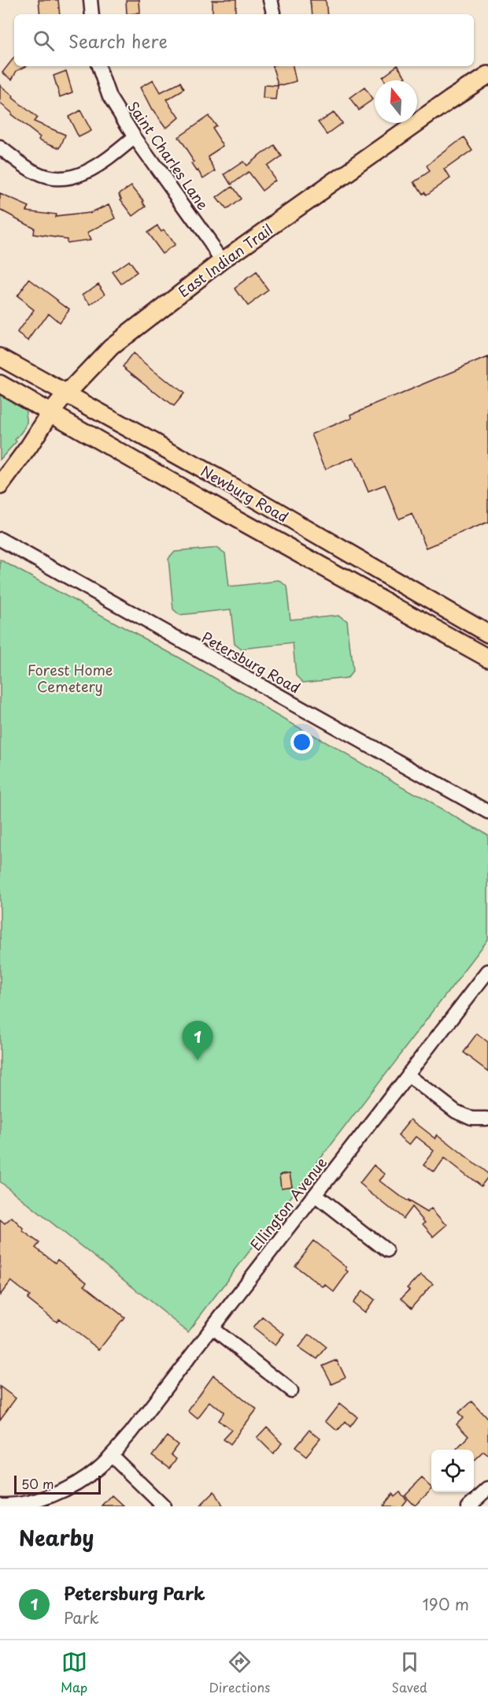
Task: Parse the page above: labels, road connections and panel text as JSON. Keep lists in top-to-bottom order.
{
  "streets": {
    "main road": ["East Indian Trail", "Newburg Road"],
    "street": ["Saint Charles Lane", "Petersburg Road", "Ellington Avenue"]
  },
  "crossings": [
    ["Saint Charles Lane", "East Indian Trail"],
    ["East Indian Trail", "Newburg Road"]
  ],
  "parks": ["Forest Home Cemetery"],
  "scale_bar": "50 m",
  "north": "top",
  "page": {
    "search": "Search here",
    "pins": "1",
    "scale": "50 m",
    "heading": "Nearby",
    "list": [
      {
        "mark": "1",
        "name": "Petersburg Park",
        "note": "Park",
        "value": "190 m"
      }
    ],
    "nav": ["Map", "Directions", "Saved"]
  }
}
